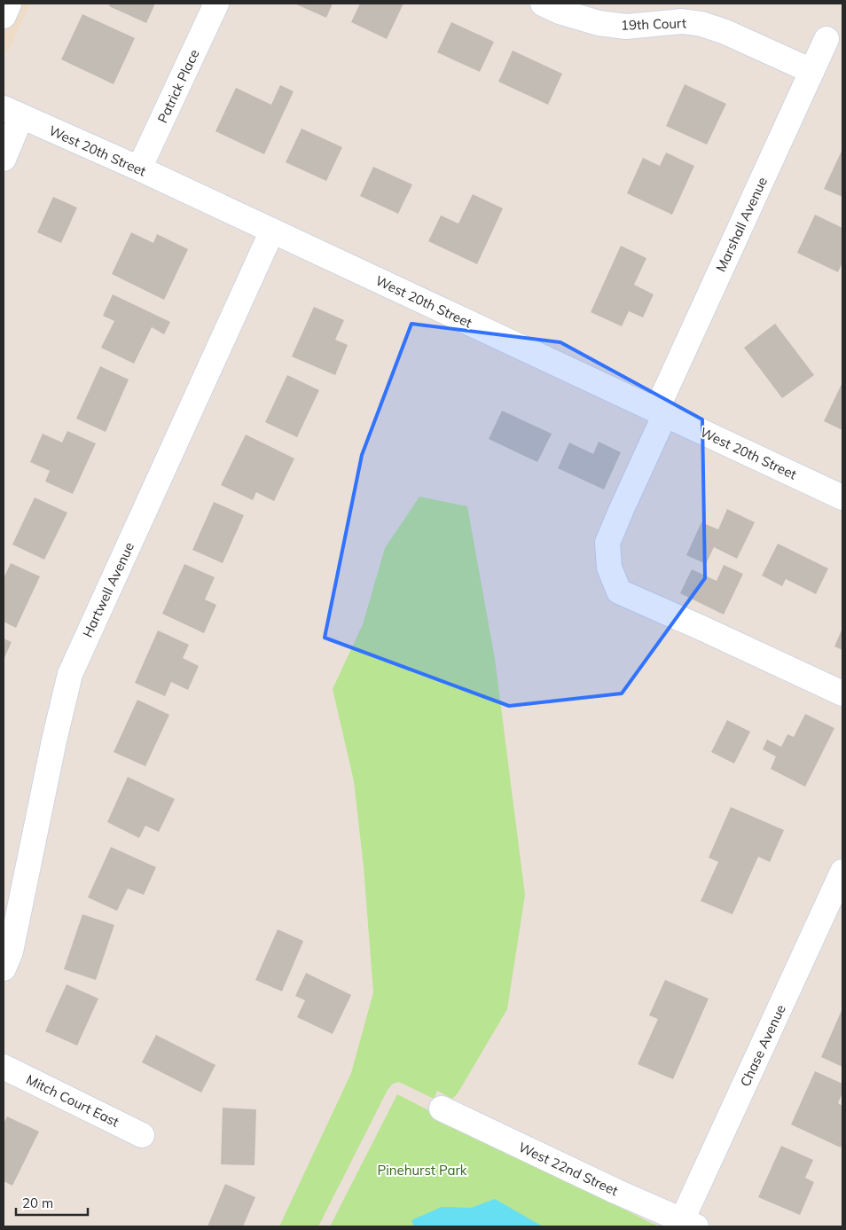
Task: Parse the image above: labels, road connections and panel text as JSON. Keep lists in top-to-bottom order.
{
  "streets": {
    "street": [
      "19th Court",
      "Patrick Place",
      "West 20th Street",
      "Marshall Avenue",
      "Hartwell Avenue",
      "Chase Avenue",
      "Mitch Court East",
      "West 22nd Street"
    ]
  },
  "crossings": [
    ["19th Court", "Marshall Avenue"],
    ["Patrick Place", "West 20th Street"],
    ["West 20th Street", "Marshall Avenue"],
    ["West 20th Street", "Hartwell Avenue"],
    ["Chase Avenue", "West 22nd Street"]
  ],
  "parks": ["Pinehurst Park"],
  "scale_bar": "20 m"
}
